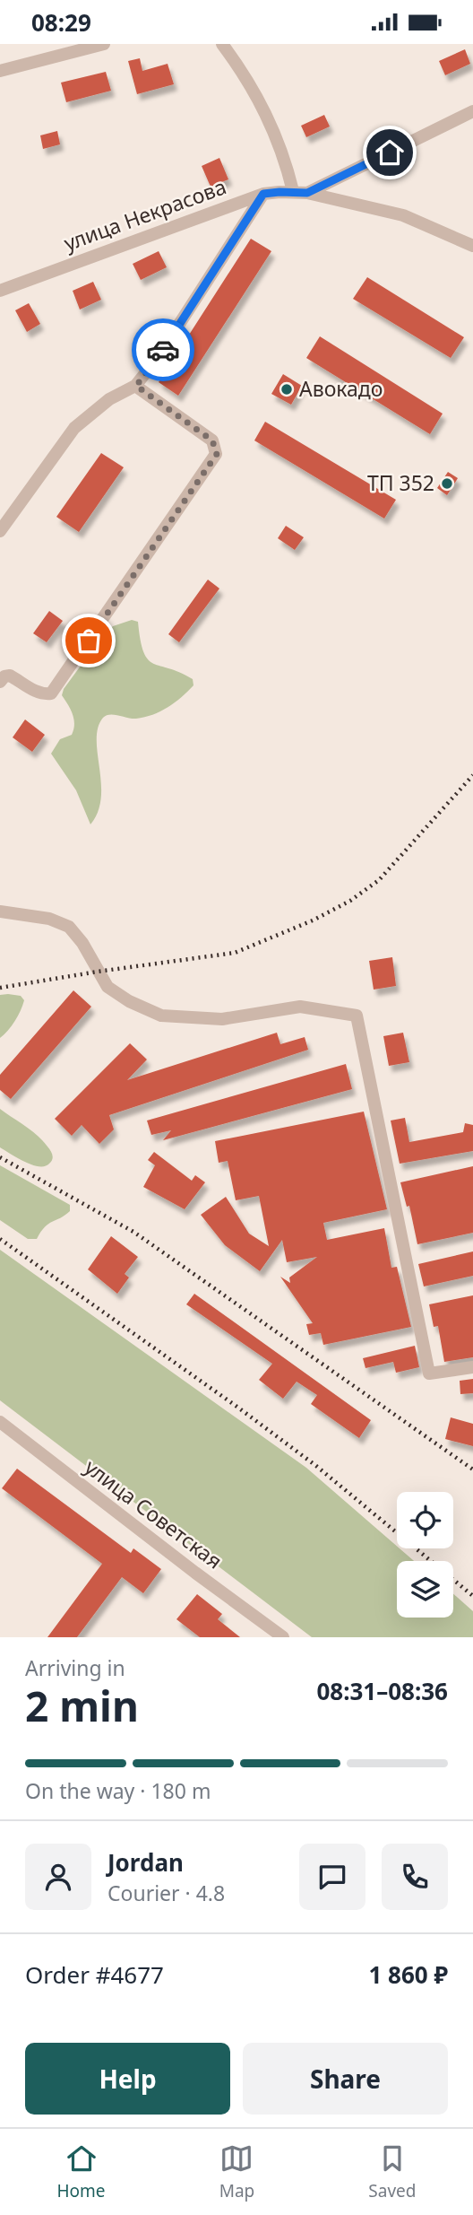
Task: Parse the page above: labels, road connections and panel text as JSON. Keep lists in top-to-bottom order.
{
  "streets": {
    "street": ["улица Некрасова", "улица Советская"]
  },
  "places": ["Авокадо", "ТП 352"],
  "page": {
    "status": "08:29",
    "heading": ["2 min", "Arriving in", "08:31–08:36"],
    "panel": [
      "Jordan",
      "Courier · 4.8",
      "Order #4677",
      "1 860 ₽"
    ],
    "bar": "On the way · 180 m",
    "buttons": ["Help", "Share"],
    "tabs": ["Home", "Map", "Saved"]
  }
}
